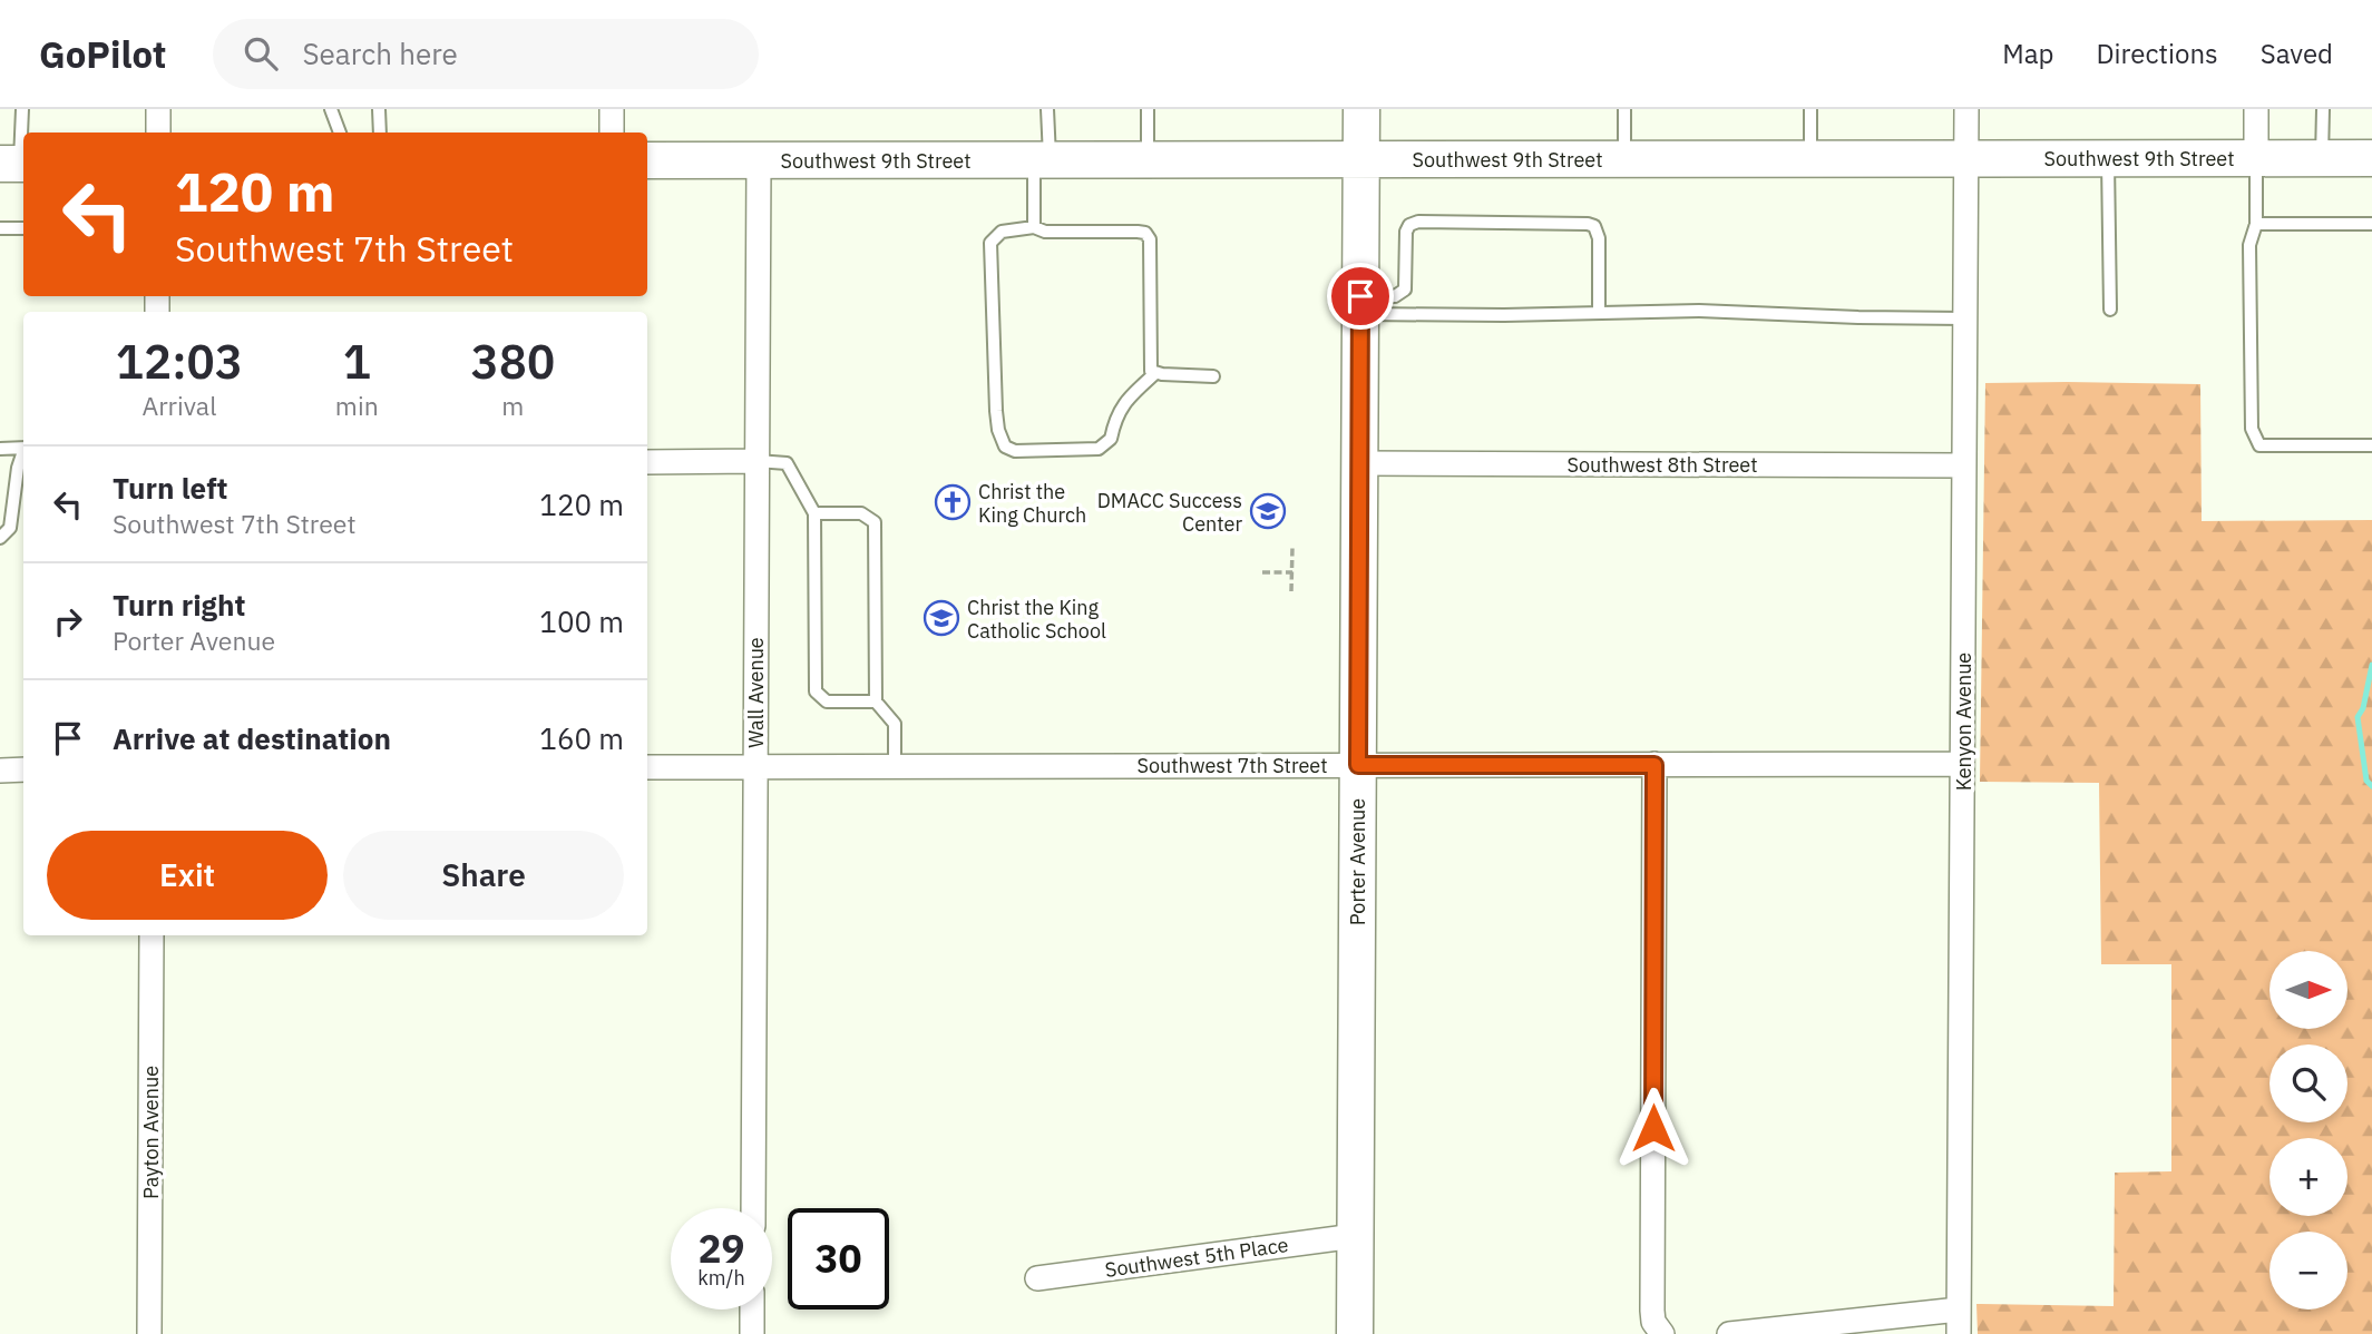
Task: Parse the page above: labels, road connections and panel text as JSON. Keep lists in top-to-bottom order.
{
  "streets": {
    "main road": ["Southwest 9th Street", "Porter Avenue"],
    "street": [
      "Southwest 8th Street",
      "Wall Avenue",
      "Kenyon Avenue",
      "Southwest 7th Street",
      "Payton Avenue",
      "Southwest 5th Place"
    ]
  },
  "crossings": [
    ["Southwest 9th Street", "Wall Avenue"],
    ["Southwest 9th Street", "Kenyon Avenue"],
    ["Southwest 9th Street", "Porter Avenue"],
    ["Southwest 8th Street", "Kenyon Avenue"],
    ["Southwest 8th Street", "Porter Avenue"],
    ["Wall Avenue", "Southwest 7th Street"],
    ["Kenyon Avenue", "Southwest 7th Street"],
    ["Southwest 7th Street", "Porter Avenue"],
    ["Porter Avenue", "Southwest 5th Place"]
  ],
  "places": {
    "church": ["Christ the King Church"],
    "school or university": ["DMACC Success Center", "Christ the King Catholic School"]
  },
  "north": "right",
  "page": {
    "header": "GoPilot",
    "search": "Search here",
    "nav": ["Map", "Directions", "Saved"],
    "turn": ["120 m", "Southwest 7th Street"],
    "eta": [
      "12:03",
      "Arrival",
      "1",
      "min",
      "380",
      "m"
    ],
    "list": [
      {
        "name": "Turn left",
        "note": "Southwest 7th Street",
        "value": "120 m"
      },
      {
        "name": "Turn right",
        "note": "Porter Avenue",
        "value": "100 m"
      },
      {
        "name": "Arrive at destination",
        "value": "160 m"
      }
    ],
    "buttons": ["Exit", "Share"],
    "map_buttons": ["+", "−"],
    "speed": "29 km/h",
    "limit": "30"
  }
}
